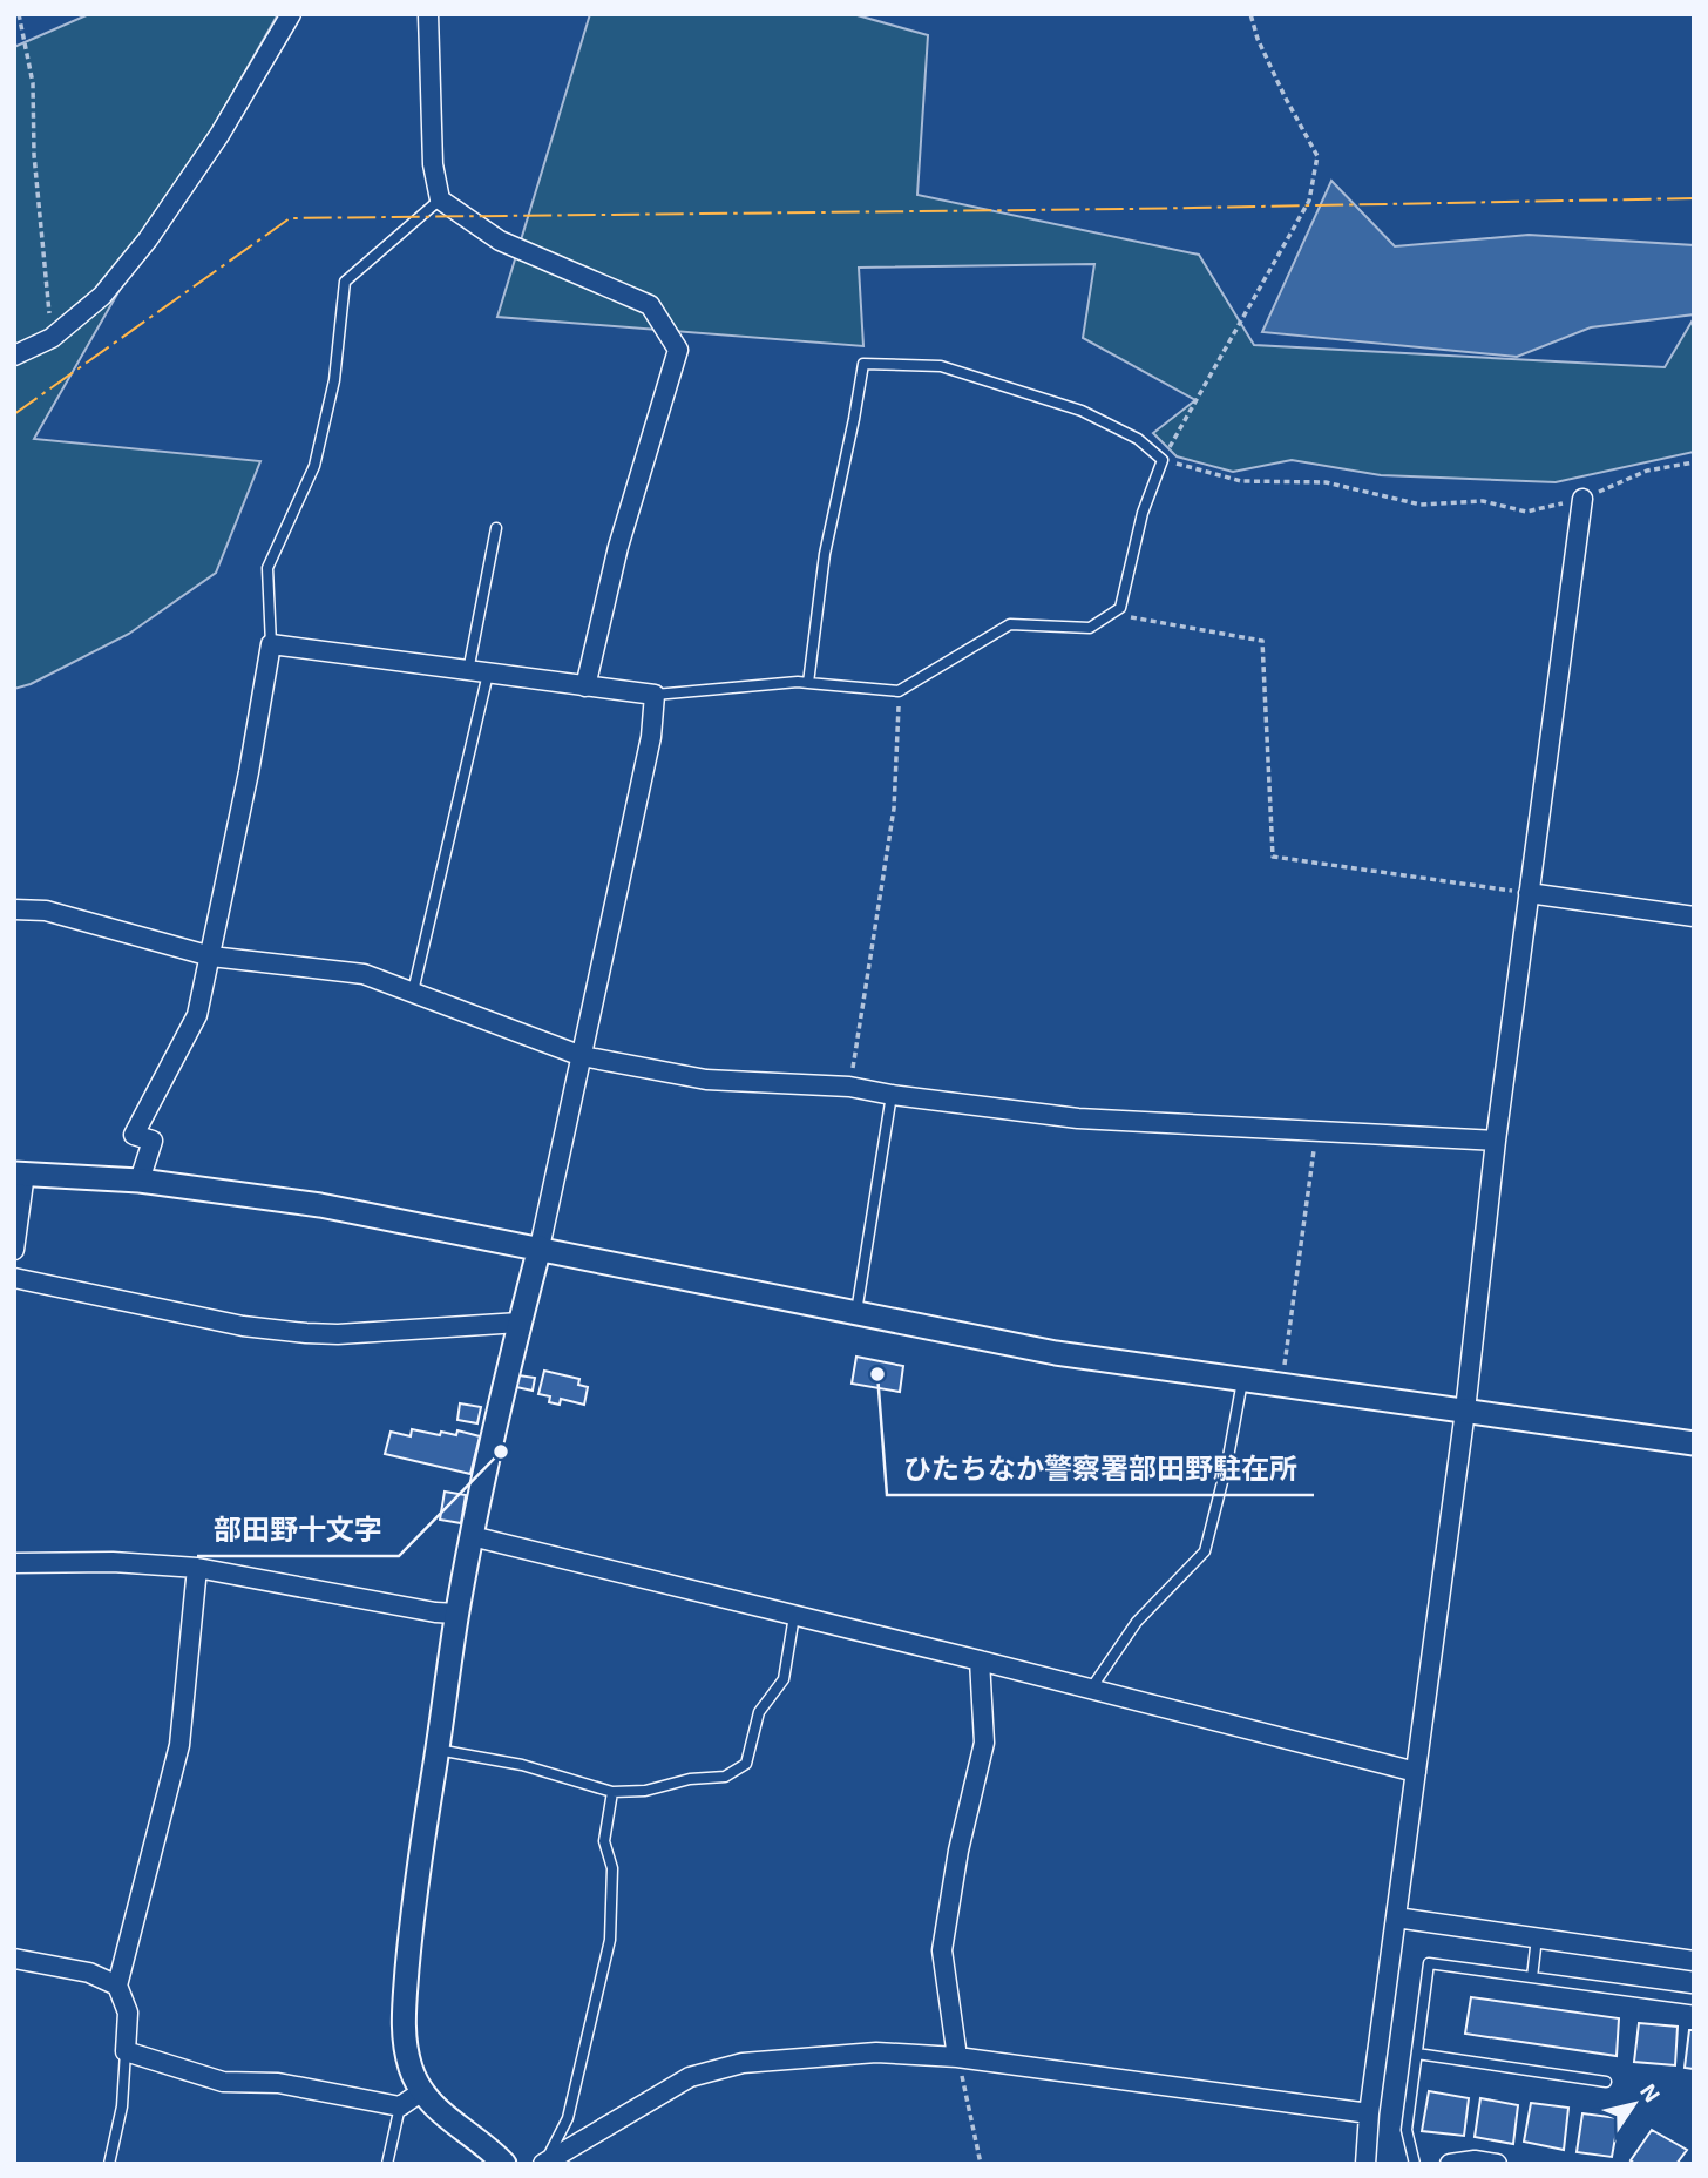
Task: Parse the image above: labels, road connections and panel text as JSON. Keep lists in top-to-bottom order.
{
  "places": ["ひたちなか警察署部田野駐在所", "部田野十文字"],
  "north": "top right"
}
